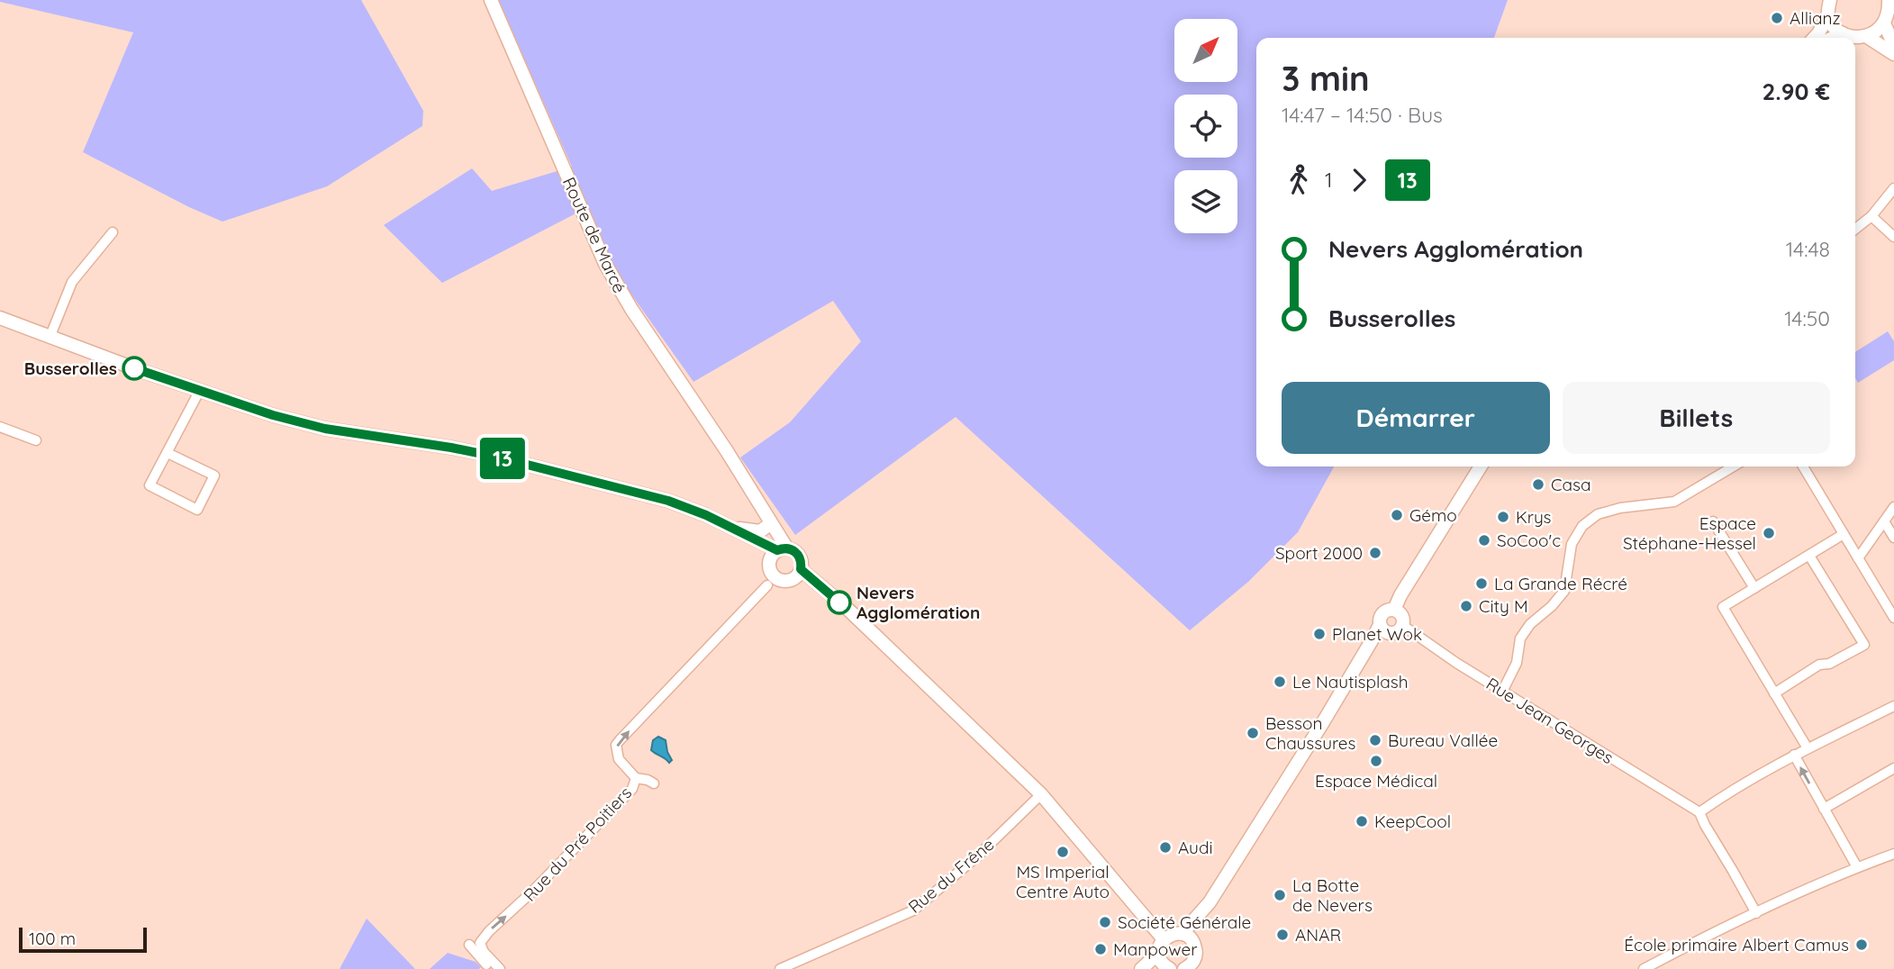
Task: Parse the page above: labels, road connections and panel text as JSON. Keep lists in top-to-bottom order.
{
  "streets": {
    "main road": ["Route de Marcé"],
    "street": ["Rue Jean Georges", "Rue du Pré Poitiers", "Rue du Frêne"]
  },
  "crossings": [
    ["Route de Marcé", "Rue du Pré Poitiers"]
  ],
  "one_way": ["Rue du Pré Poitiers"],
  "places": [
    "Allianz",
    "Busserolles",
    "Casa",
    "Gémo",
    "Krys",
    "Espace Stéphane-Hessel",
    "SoCoo'c",
    "Sport 2000",
    "La Grande Récré",
    "Nevers Agglomération",
    "City M",
    "Planet Wok",
    "Le Nautisplash",
    "Besson Chaussures",
    "Bureau Vallée",
    "Espace Médical",
    "KeepCool",
    "Audi",
    "MS Imperial Centre Auto",
    "La Botte de Nevers",
    "Société Générale",
    "ANAR",
    "École primaire Albert Camus",
    "Manpower"
  ],
  "lines": ["bus line 13"],
  "scale_bar": "100 m",
  "north": "top right",
  "page": {
    "on_map": "13",
    "heading": ["3 min", "14:47 – 14:50 · Bus", "2.90 €"],
    "legs": ["1", "13"],
    "list": [
      {
        "name": "Nevers Agglomération",
        "value": "14:48"
      },
      {
        "name": "Busserolles",
        "value": "14:50"
      }
    ],
    "buttons": ["Démarrer", "Billets"],
    "scale": "100 m"
  }
}
